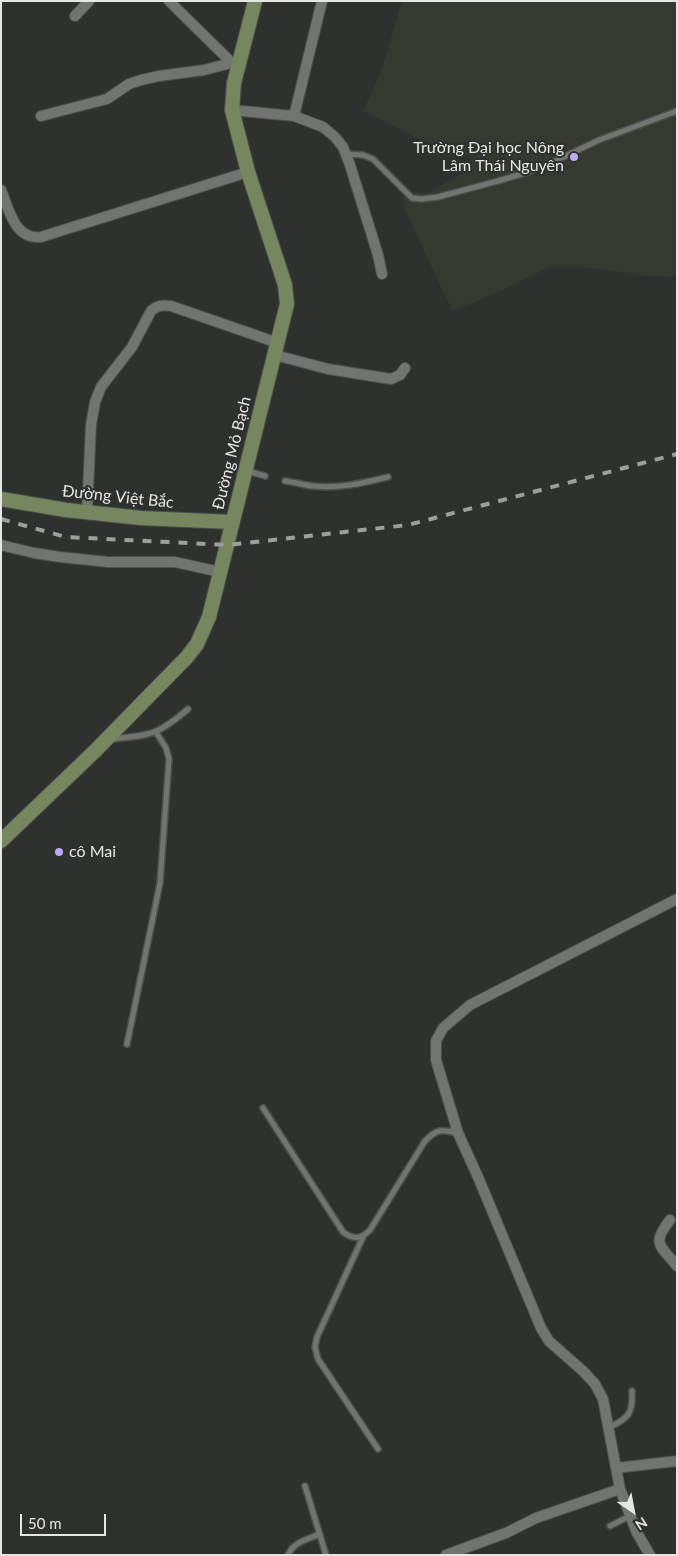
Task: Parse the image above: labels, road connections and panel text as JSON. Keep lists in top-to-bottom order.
{
  "streets": {
    "street": ["Đường Mỏ Bạch", "Đường Việt Bắc"]
  },
  "crossings": [
    ["Đường Mỏ Bạch", "Đường Việt Bắc"]
  ],
  "places": ["Trường Đại học Nông Lâm Thái Nguyên", "cô Mai"],
  "scale_bar": "50 m",
  "north": "bottom right"
}
